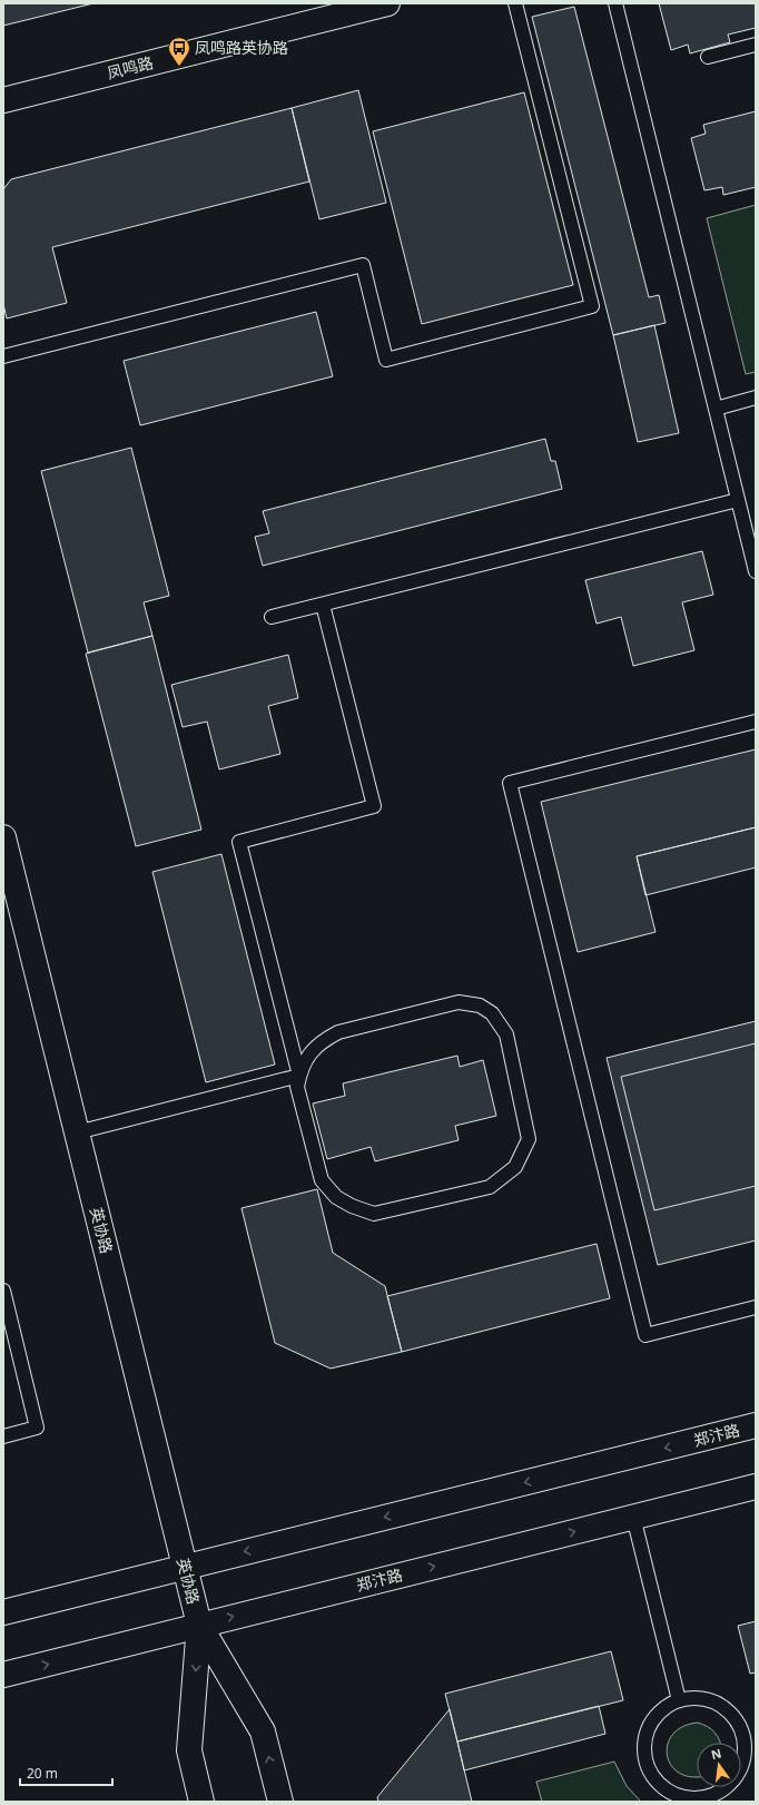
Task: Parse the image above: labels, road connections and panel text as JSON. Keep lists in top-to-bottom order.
{
  "streets": {
    "street": ["凤鸣路", "英协路", "郑汴路"]
  },
  "crossings": [
    ["英协路", "郑汴路"]
  ],
  "places": {
    "bus stop": ["凤鸣路英协路"]
  },
  "scale_bar": "20 m",
  "north": "top"
}
